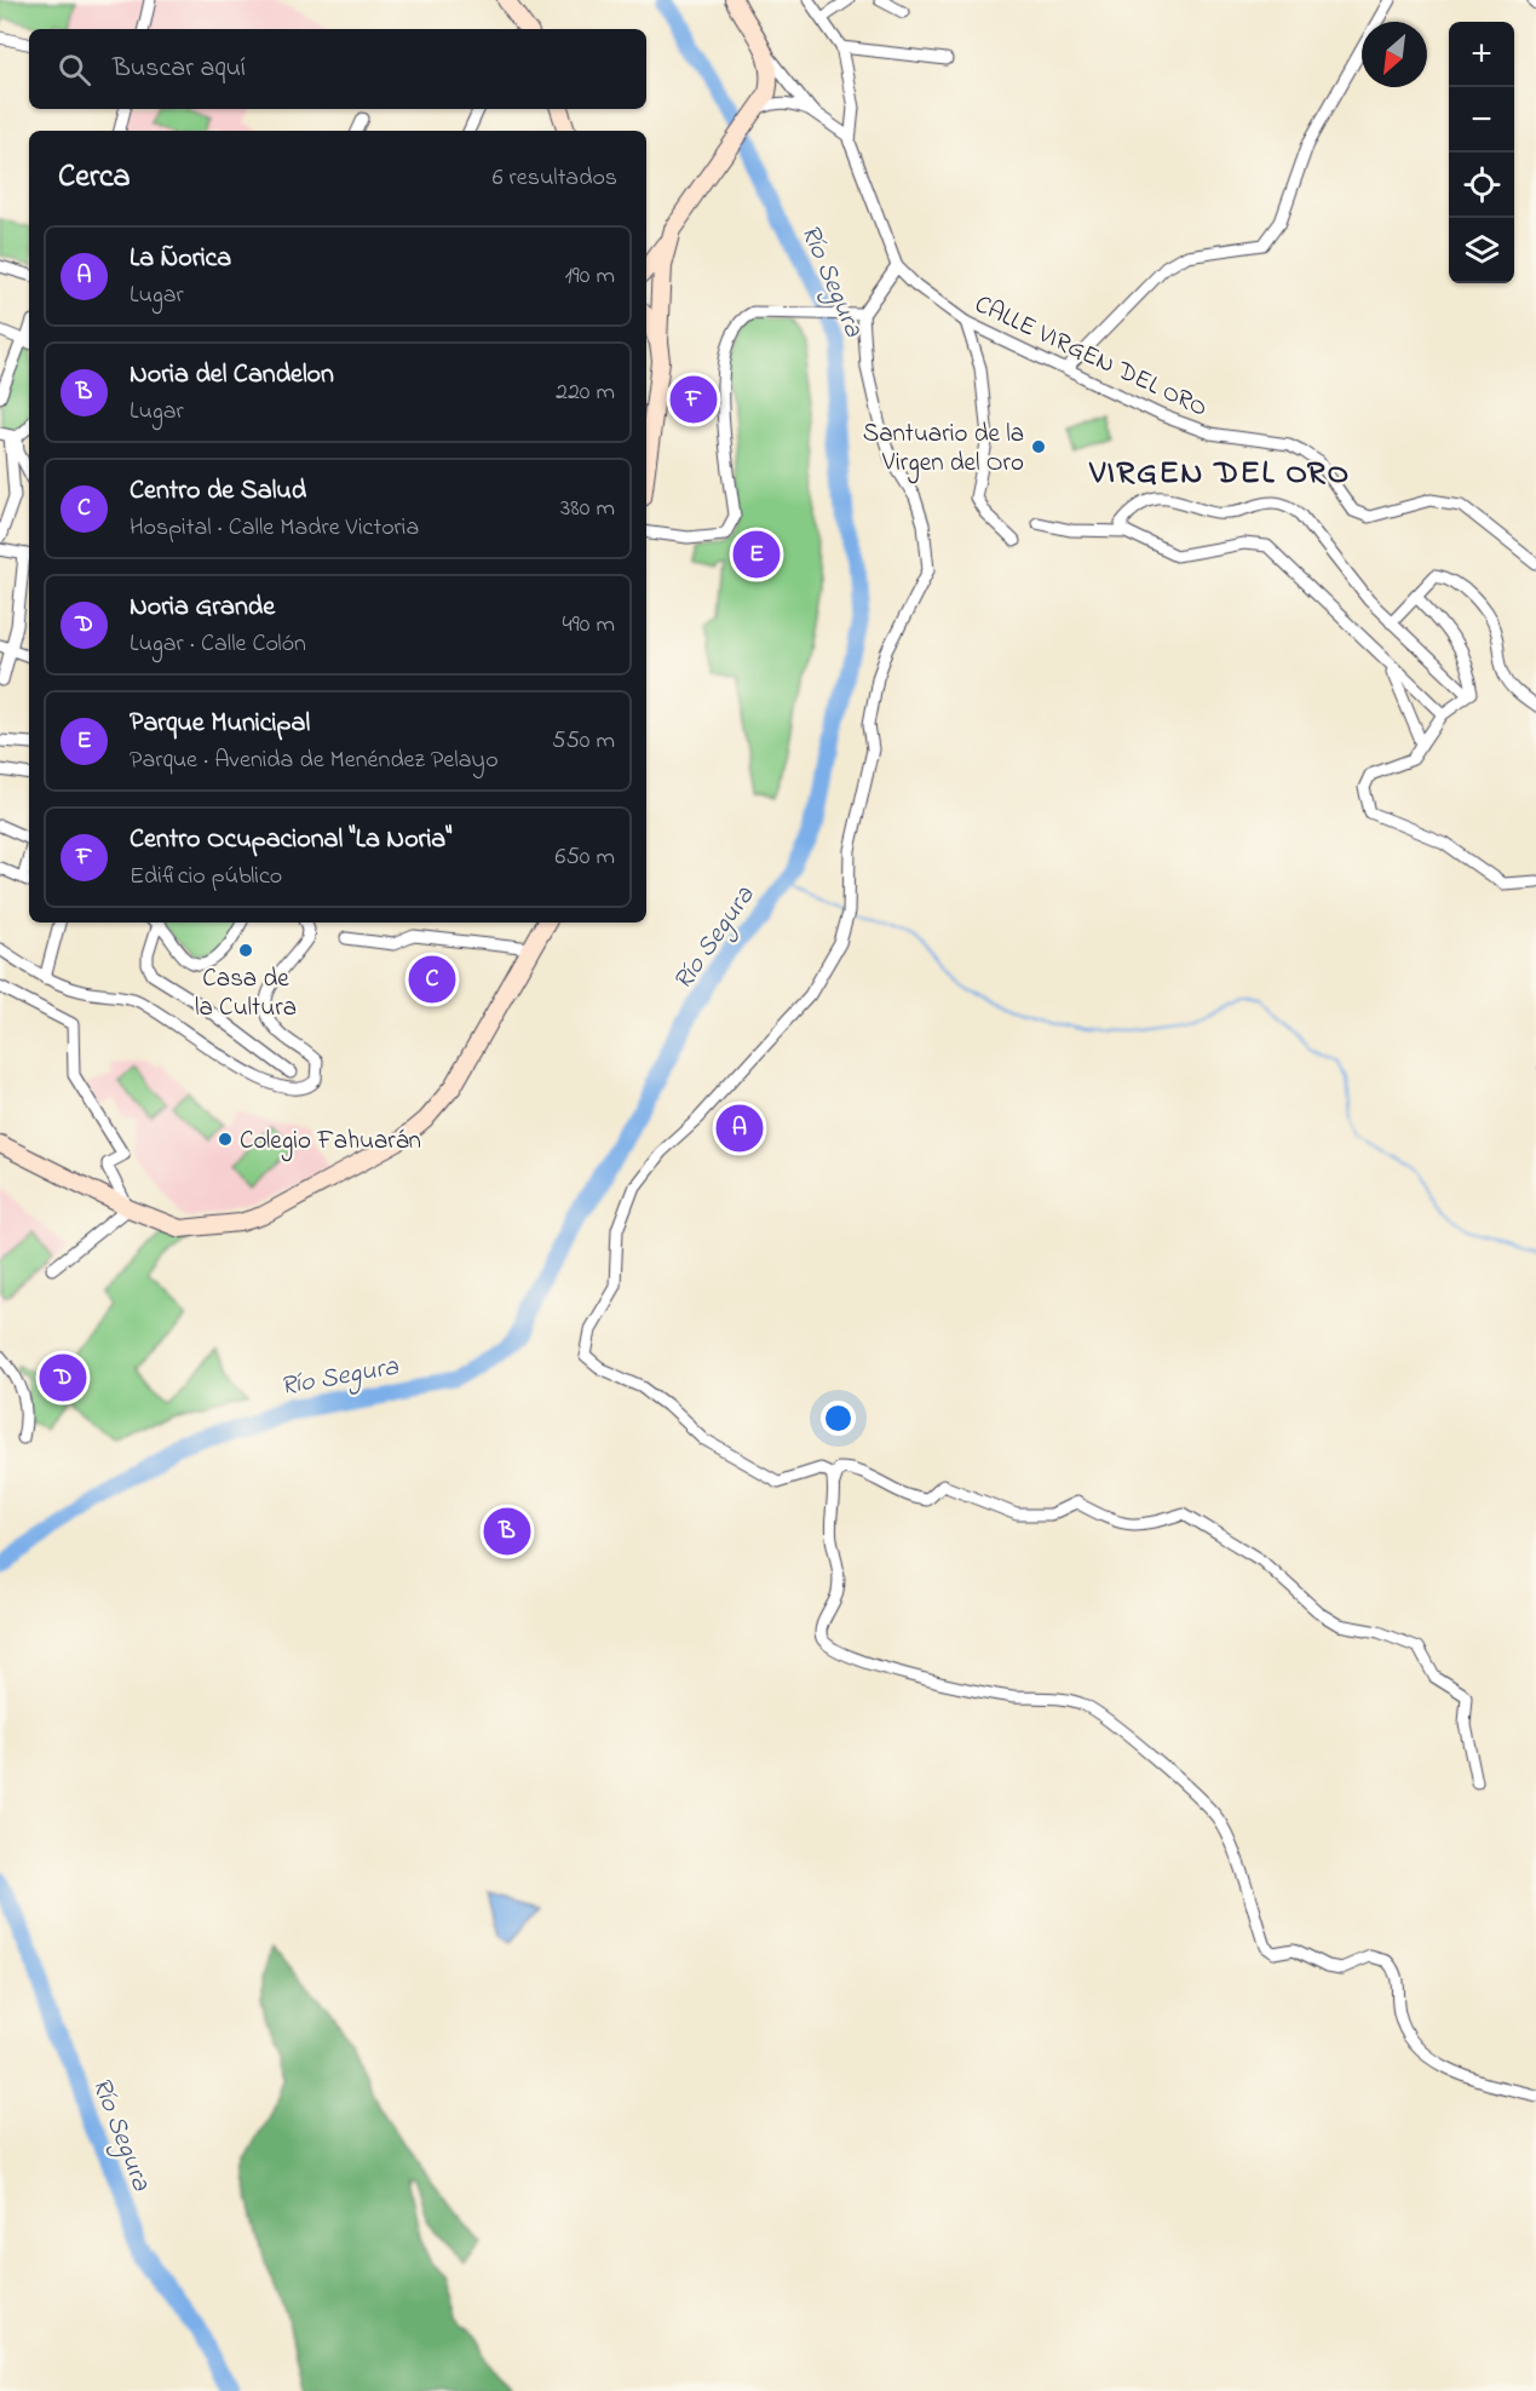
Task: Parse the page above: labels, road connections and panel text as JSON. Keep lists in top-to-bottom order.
{
  "streets": {
    "street": ["CALLE VIRGEN DEL ORO"]
  },
  "districts": ["VIRGEN DEL ORO"],
  "water": ["Río Segura"],
  "places": ["Santuario de la Virgen del Oro", "Casa de la Cultura", "Colegio Fahuarán"],
  "north": "bottom left",
  "page": {
    "map_buttons": ["+", "−"],
    "search": "Buscar aquí",
    "heading": ["Cerca", "6 resultados"],
    "list": [
      {
        "mark": "A",
        "name": "La Ñorica",
        "note": "Lugar",
        "value": "190 m"
      },
      {
        "mark": "B",
        "name": "Noria del Candelon",
        "note": "Lugar",
        "value": "220 m"
      },
      {
        "mark": "C",
        "name": "Centro de Salud",
        "note": "Hospital · Calle Madre Victoria",
        "value": "380 m"
      },
      {
        "mark": "D",
        "name": "Noria Grande",
        "note": "Lugar · Calle Colón",
        "value": "490 m"
      },
      {
        "mark": "E",
        "name": "Parque Municipal",
        "note": "Parque · Avenida de Menéndez Pelayo",
        "value": "550 m"
      },
      {
        "mark": "F",
        "name": "Centro Ocupacional \"La Noria\"",
        "note": "Edificio público",
        "value": "650 m"
      }
    ],
    "pins": [
      "F",
      "E",
      "C",
      "A",
      "D",
      "B"
    ]
  }
}
